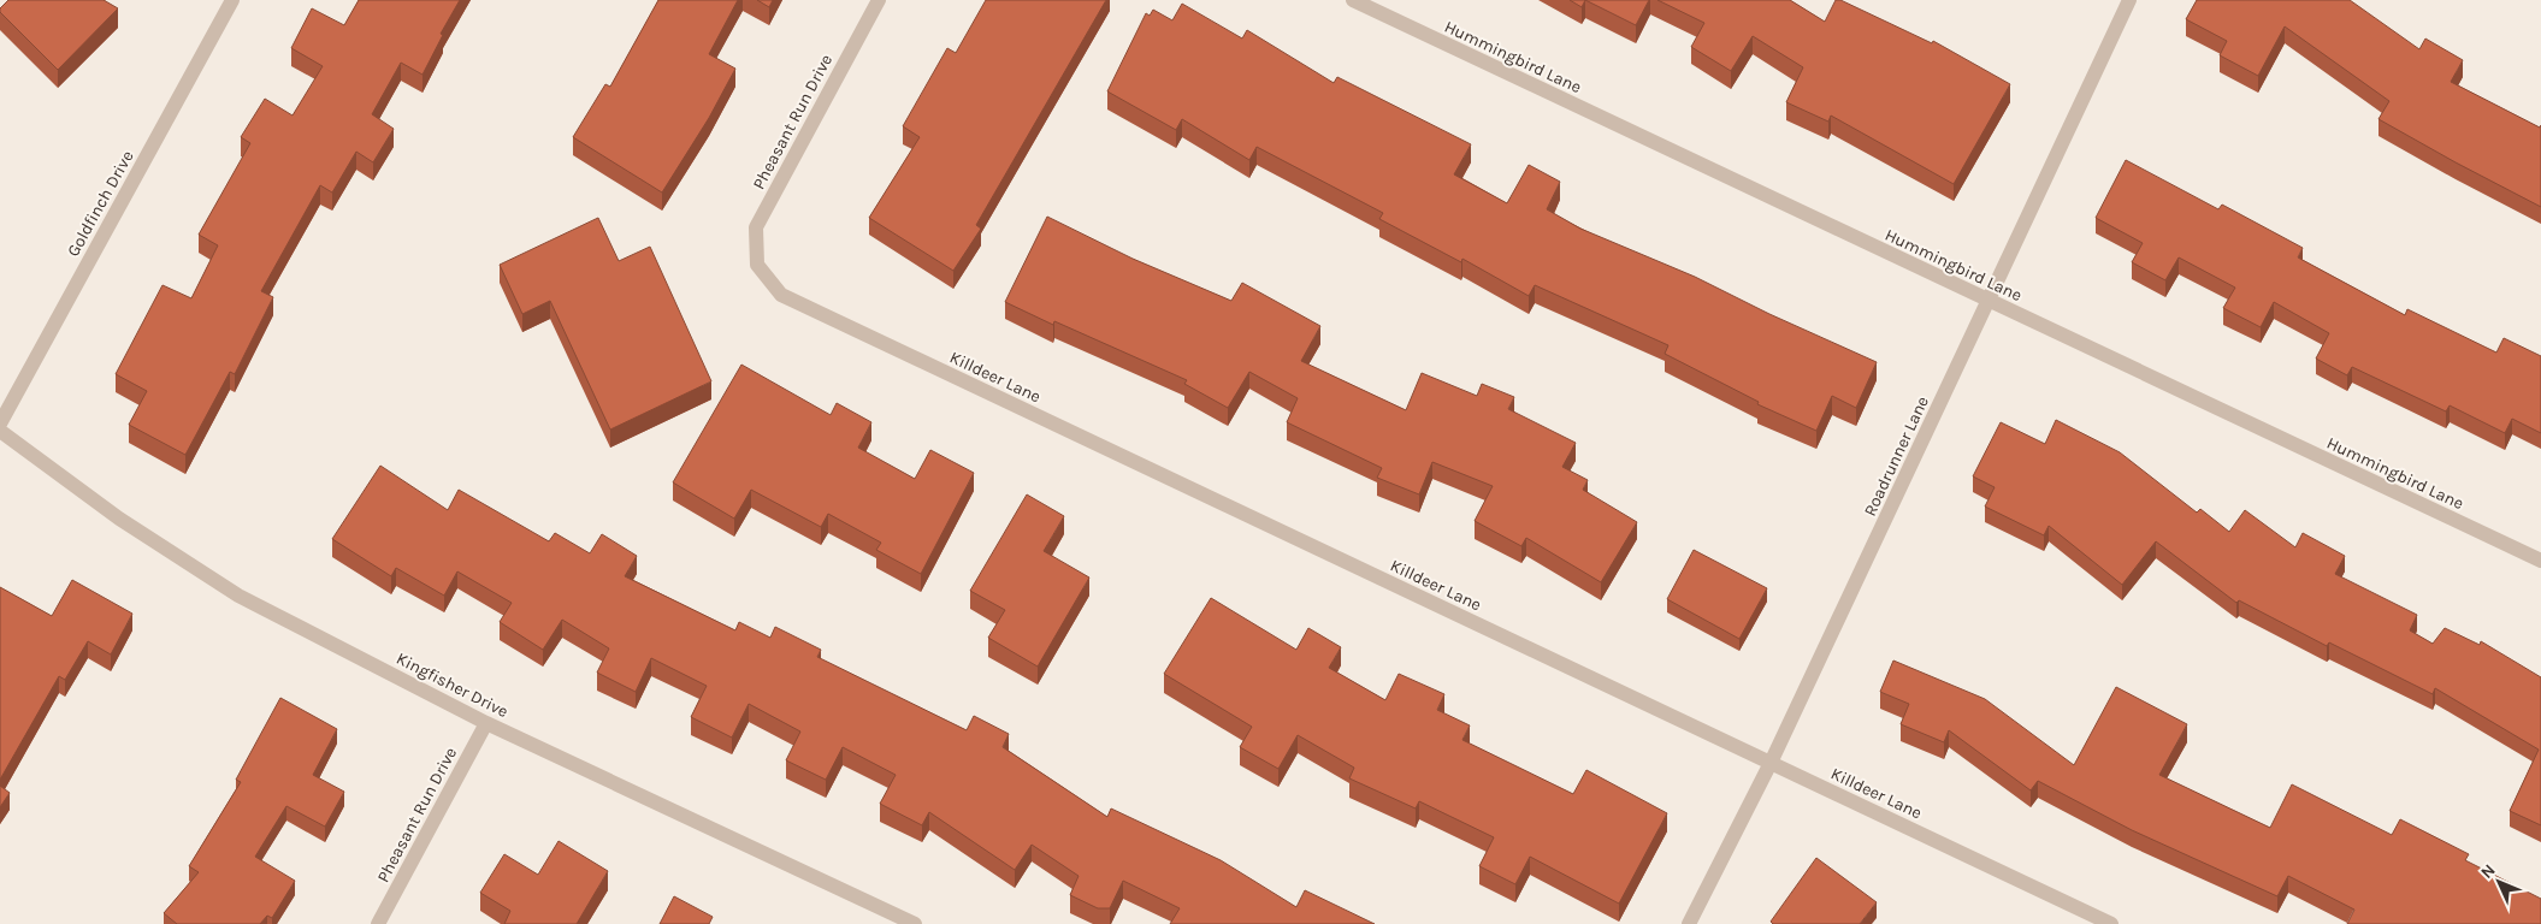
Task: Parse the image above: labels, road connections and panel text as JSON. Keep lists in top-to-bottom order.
{
  "streets": {
    "street": [
      "Hummingbird Lane",
      "Pheasant Run Drive",
      "Goldfinch Drive",
      "Killdeer Lane",
      "Roadrunner Lane",
      "Kingfisher Drive"
    ]
  },
  "crossings": [
    ["Hummingbird Lane", "Roadrunner Lane"],
    ["Pheasant Run Drive", "Killdeer Lane"],
    ["Pheasant Run Drive", "Kingfisher Drive"],
    ["Killdeer Lane", "Roadrunner Lane"]
  ],
  "north": "top left"
}
